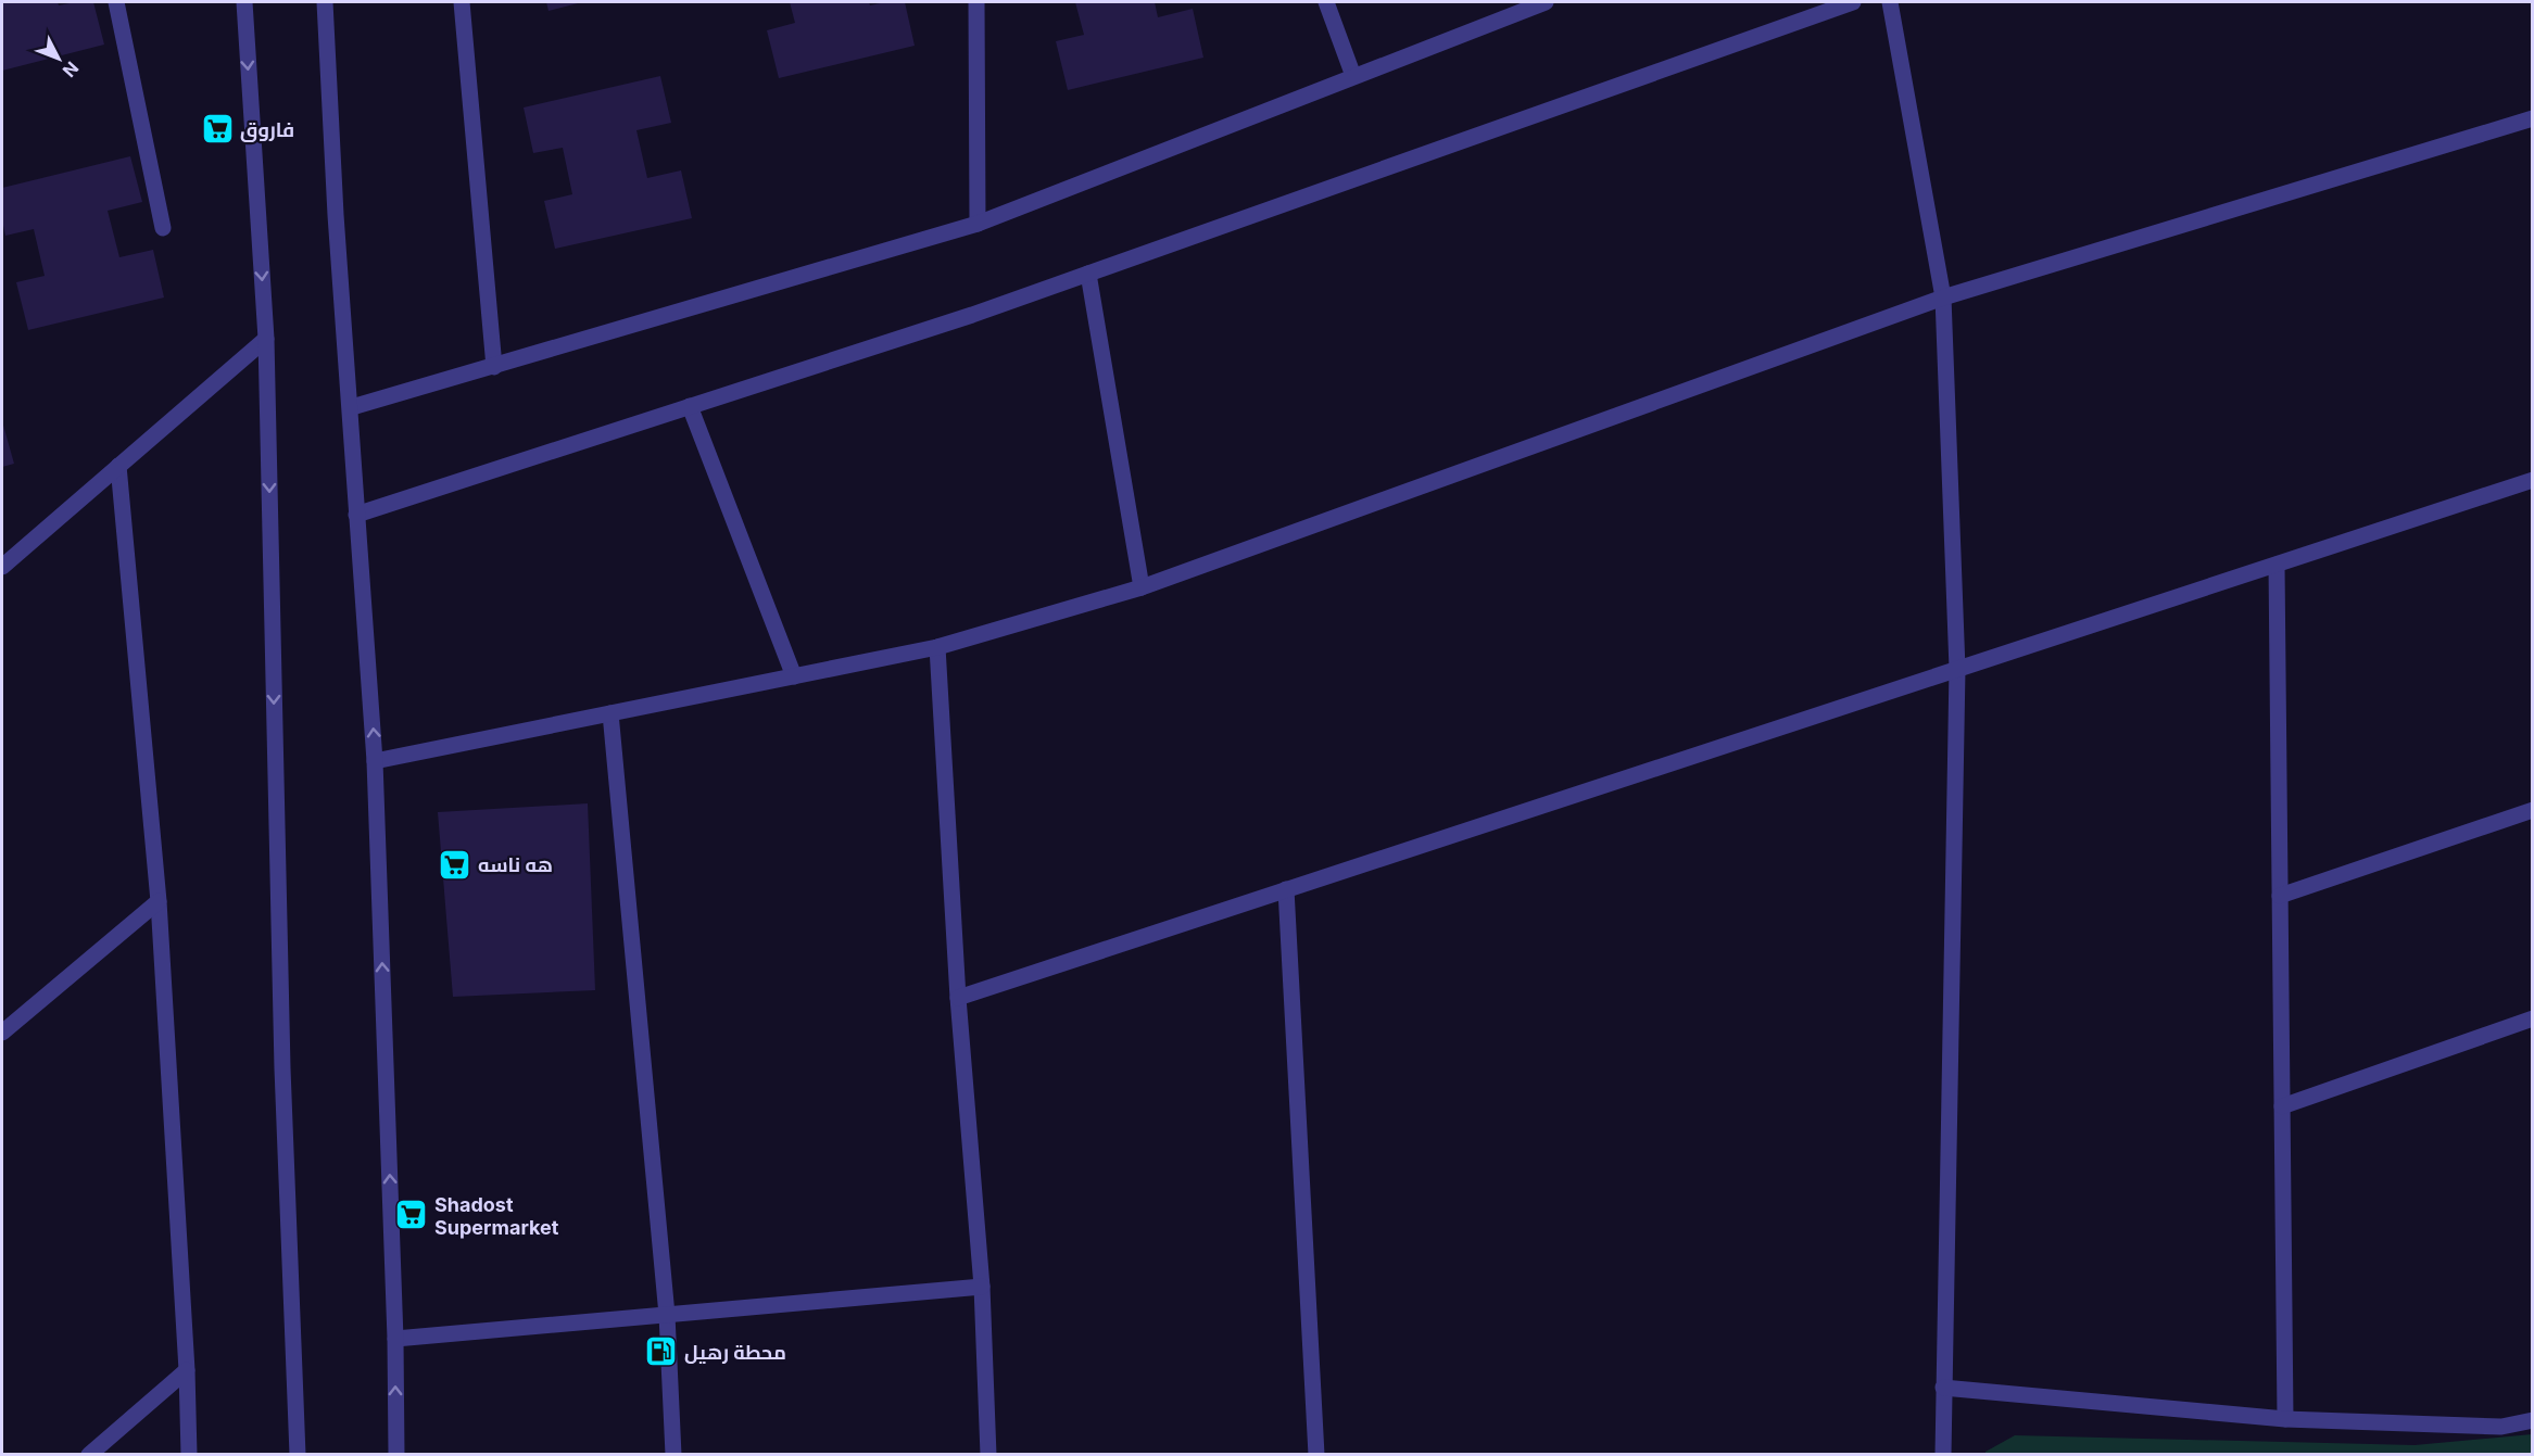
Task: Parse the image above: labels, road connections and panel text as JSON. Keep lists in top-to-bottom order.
{
  "places": {
    "supermarket": ["فاروق", "هه ناسه", "Shadost Supermarket"],
    "fuel station": ["محطة رهيل"]
  },
  "north": "bottom right"
}
